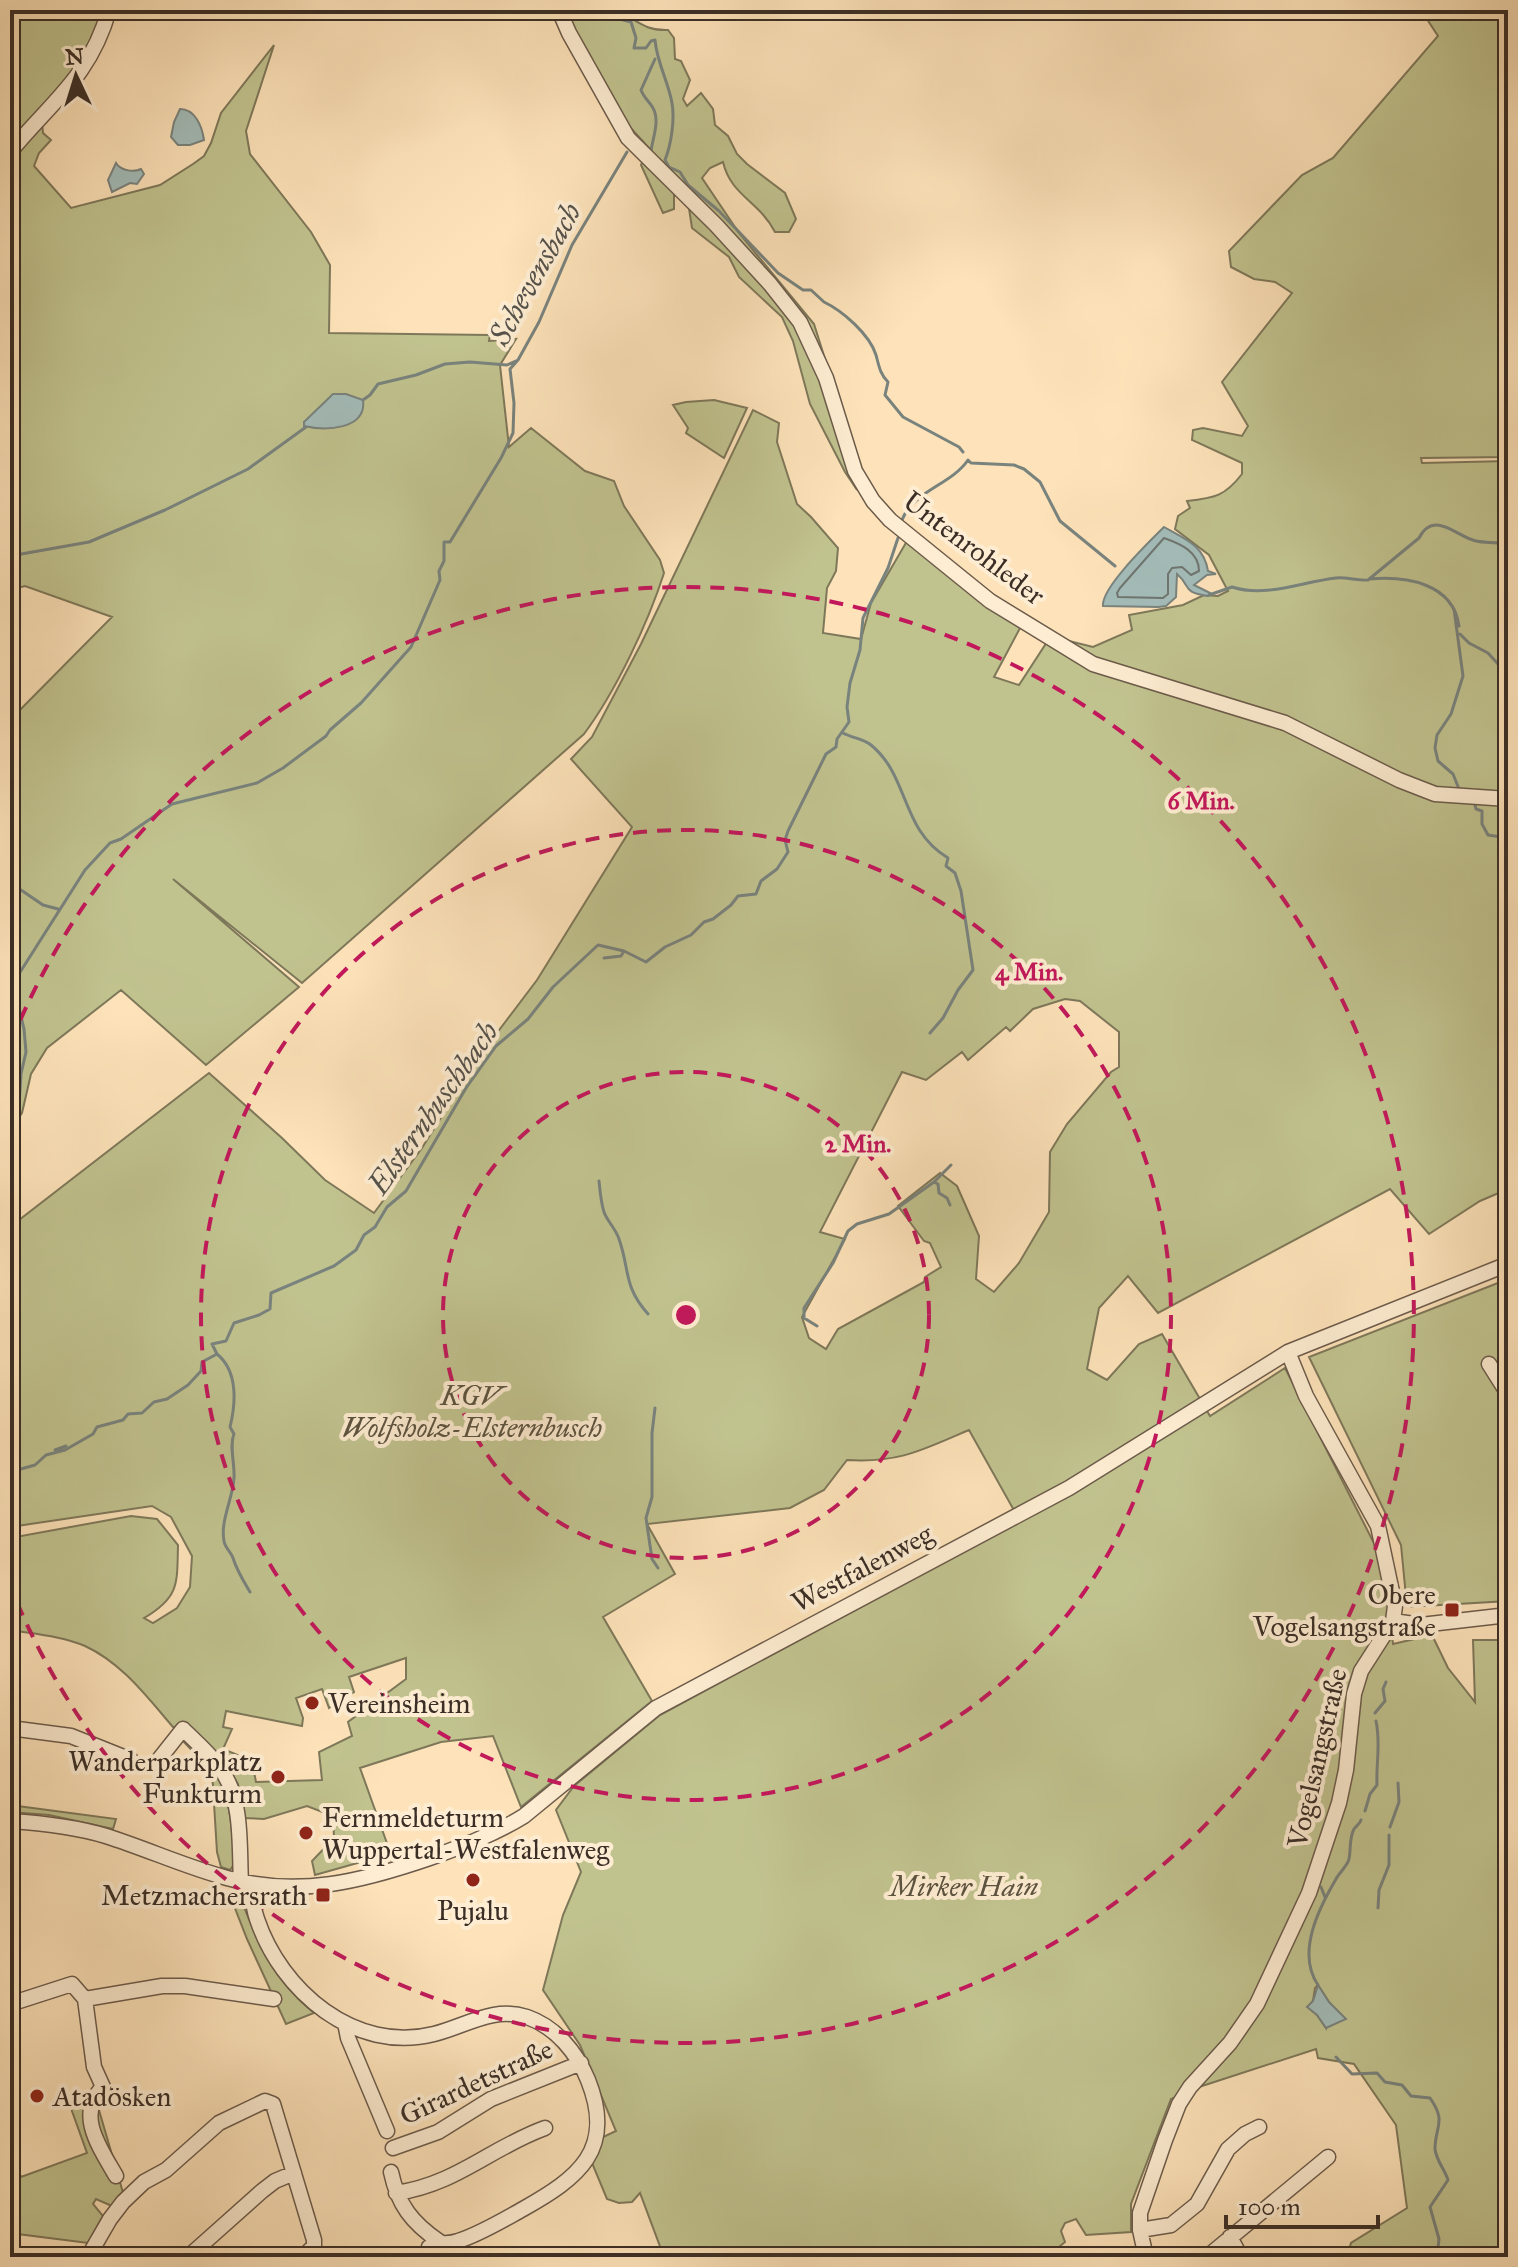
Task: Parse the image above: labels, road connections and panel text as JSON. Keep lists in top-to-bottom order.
{
  "streets": {
    "street": [
      "Untenrohleder",
      "Westfalenweg",
      "Vogelsangstraße",
      "Girardetstraße"
    ]
  },
  "crossings": [
    ["Westfalenweg", "Girardetstraße"]
  ],
  "water": ["Schevensbach", "Elsternbuschbach"],
  "parks": ["KGV Wolfsholz-Elsternbusch", "Mirker Hain"],
  "places": {
    "transit": ["Obere Vogelsangstraße", "Metzmachersrath"],
    "other": [
      "Vereinsheim",
      "Wanderparkplatz Funkturm",
      "Fernmeldeturm Wuppertal-Westfalenweg",
      "Pujalu",
      "Atadösken"
    ]
  },
  "scale_bar": "100 m",
  "north": "top",
  "rings": ["6 Min.", "4 Min.", "2 Min."]
}
